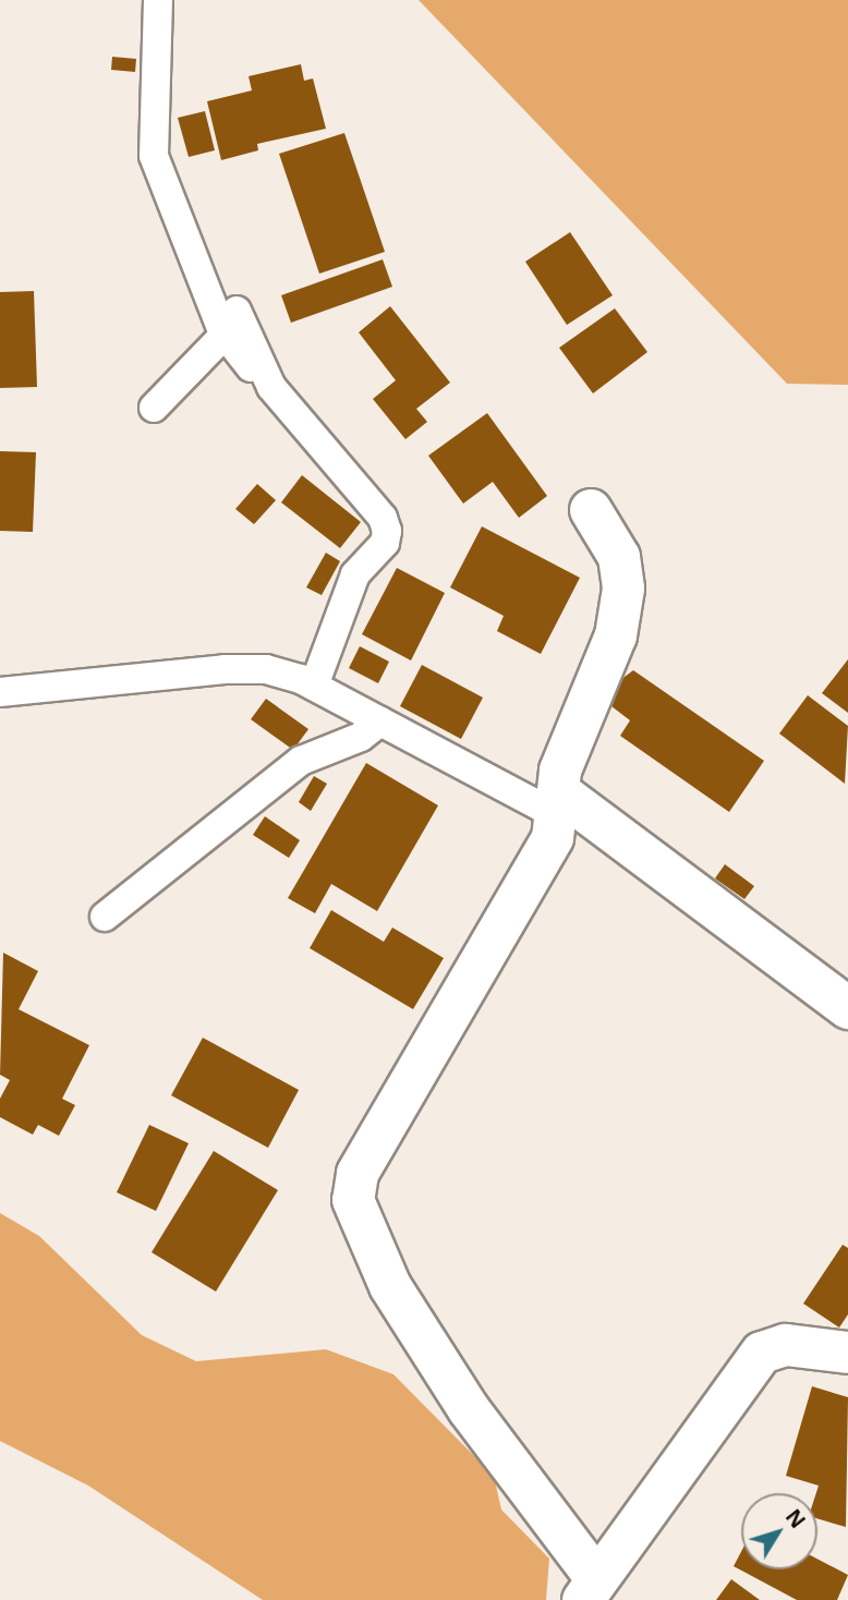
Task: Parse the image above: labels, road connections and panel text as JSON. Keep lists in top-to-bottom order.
{
  "north": "top right"
}
